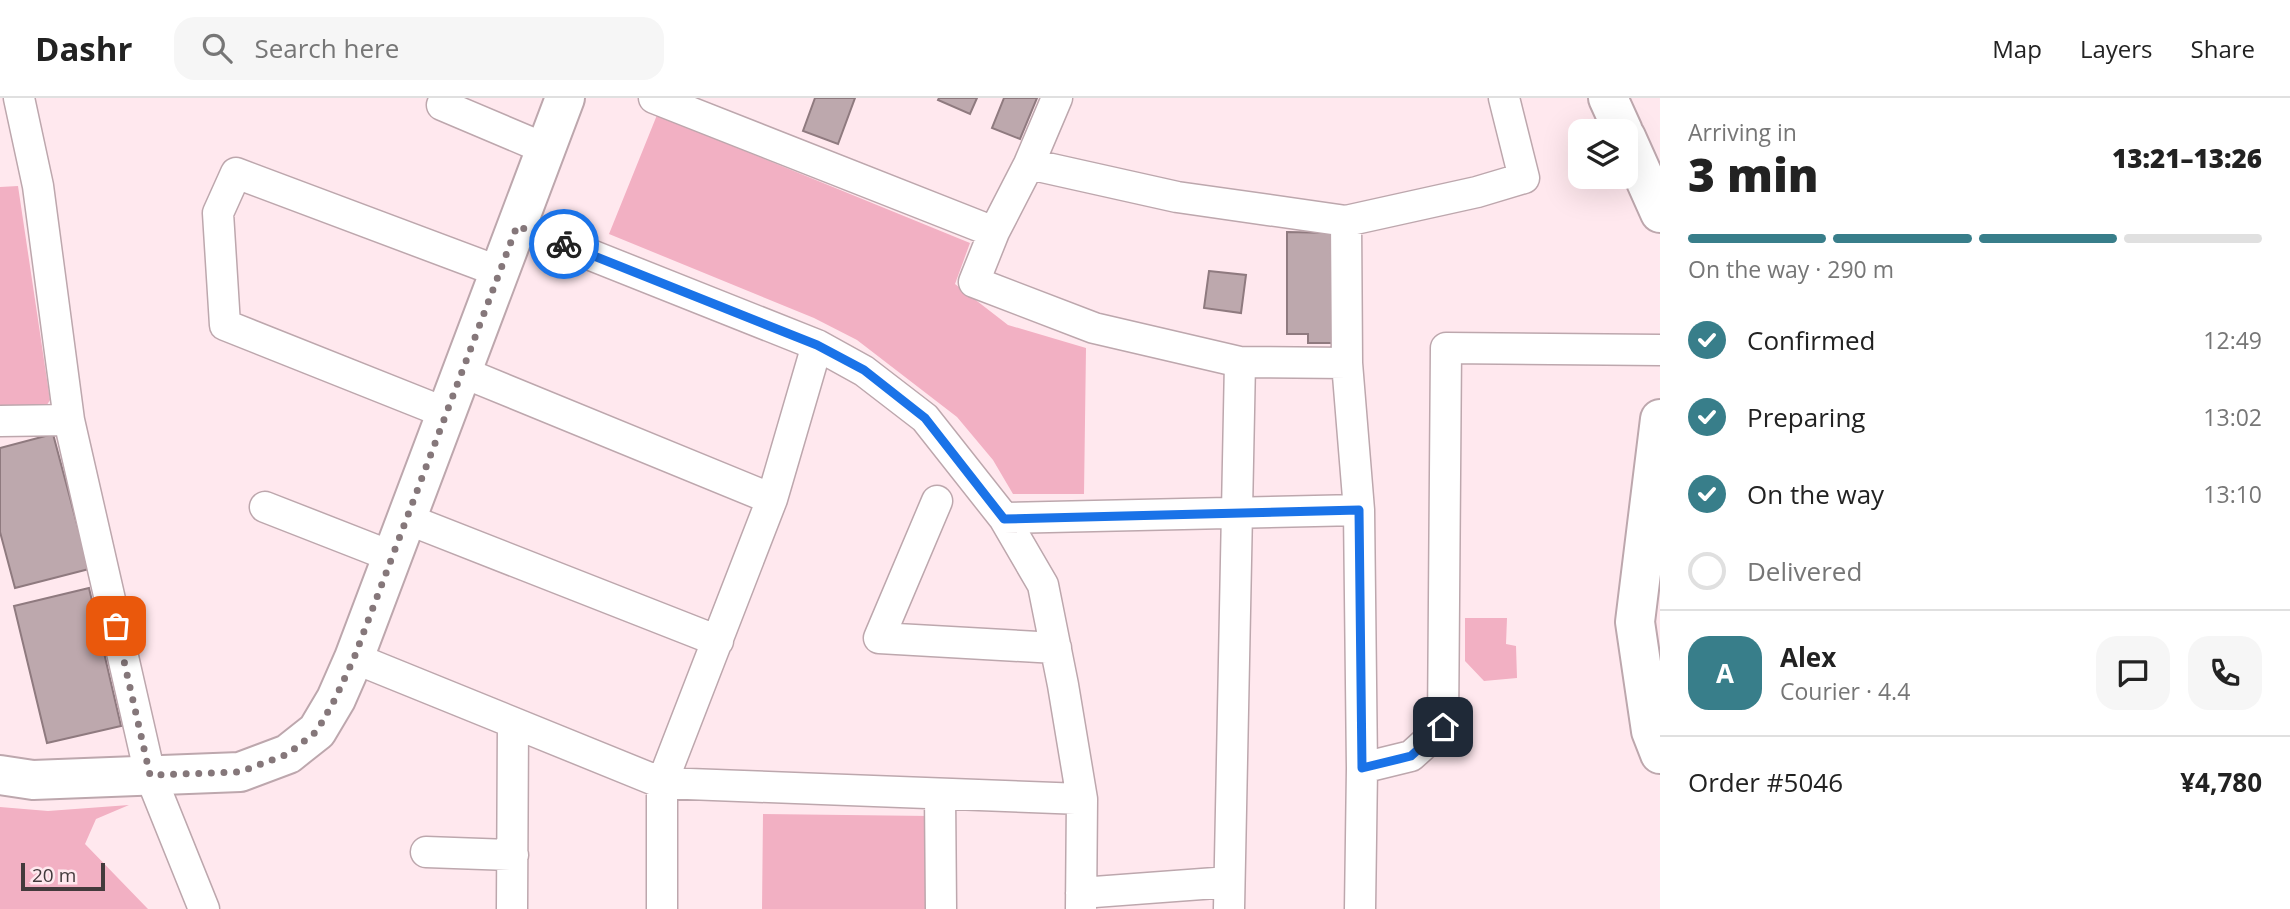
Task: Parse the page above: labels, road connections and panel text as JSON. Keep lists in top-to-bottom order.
{
  "scale_bar": "20 m",
  "page": {
    "header": "Dashr",
    "search": "Search here",
    "nav": ["Map", "Layers", "Share"],
    "heading": ["3 min", "Arriving in", "13:21–13:26"],
    "panel": [
      "Alex",
      "Courier · 4.4",
      "Order #5046",
      "¥4,780"
    ],
    "bar": "On the way · 290 m",
    "list": [
      ["Confirmed", "12:49"],
      ["Preparing", "13:02"],
      ["On the way", "13:10"],
      "Delivered"
    ],
    "round": "A",
    "scale": "20 m"
  }
}
